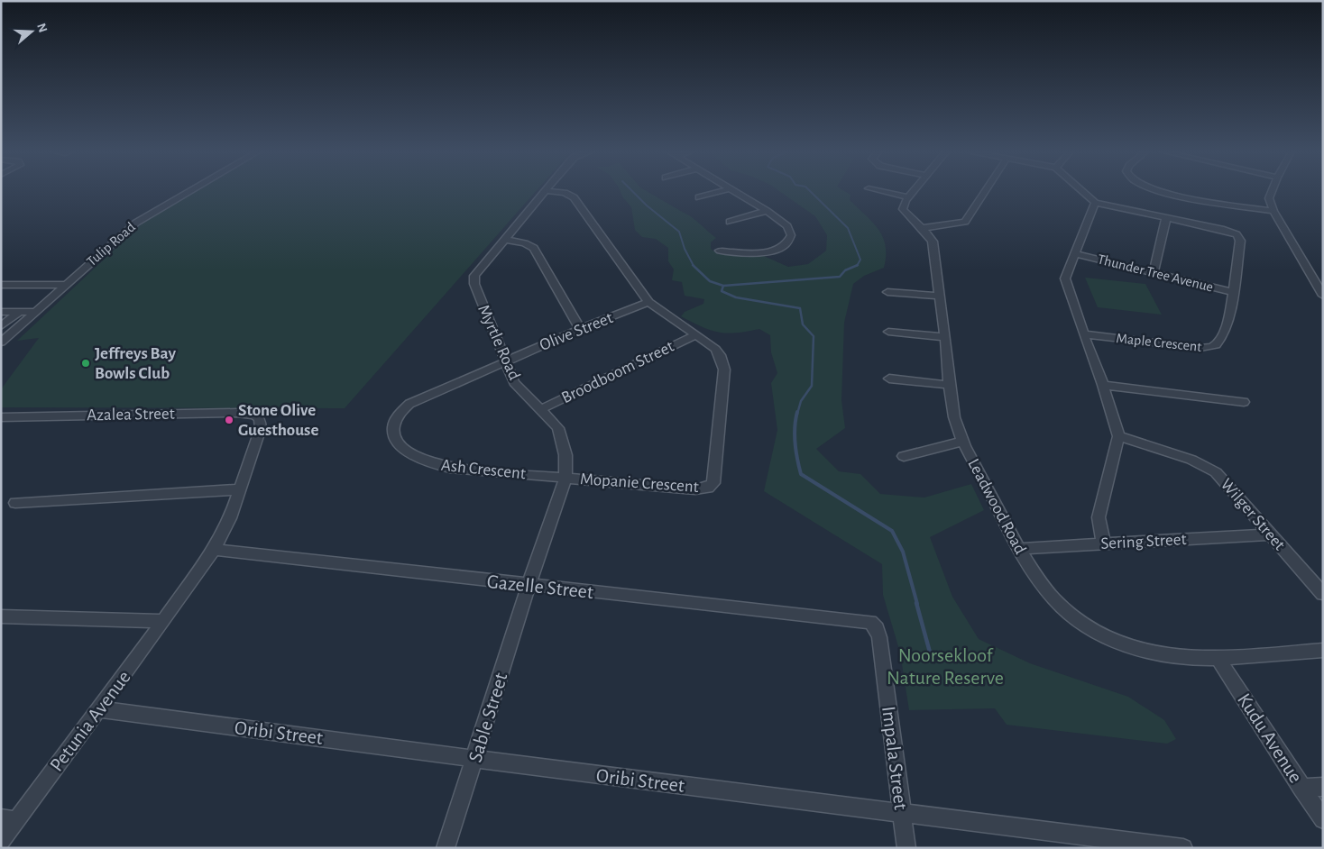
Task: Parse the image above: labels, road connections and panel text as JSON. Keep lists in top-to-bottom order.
{
  "streets": {
    "street": [
      "Tulip Road",
      "Thunder Tree Avenue",
      "Olive Street",
      "Myrtle Road",
      "Maple Crescent",
      "Broodboom Street",
      "Azalea Street",
      "Ash Crescent",
      "Mopanie Crescent",
      "Leadwood Road",
      "Wilger Street",
      "Sering Street",
      "Gazelle Street",
      "Sable Street",
      "Petunia Avenue",
      "Oribi Street",
      "Kudu Avenue",
      "Impala Street"
    ]
  },
  "crossings": [
    ["Thunder Tree Avenue", "Maple Crescent"],
    ["Olive Street", "Myrtle Road"],
    ["Olive Street", "Ash Crescent"],
    ["Olive Street", "Mopanie Crescent"],
    ["Myrtle Road", "Broodboom Street"],
    ["Myrtle Road", "Ash Crescent"],
    ["Myrtle Road", "Mopanie Crescent"],
    ["Myrtle Road", "Gazelle Street"],
    ["Myrtle Road", "Sable Street"],
    ["Broodboom Street", "Mopanie Crescent"],
    ["Azalea Street", "Petunia Avenue"],
    ["Ash Crescent", "Mopanie Crescent"],
    ["Leadwood Road", "Sering Street"],
    ["Leadwood Road", "Kudu Avenue"],
    ["Wilger Street", "Sering Street"],
    ["Gazelle Street", "Sable Street"],
    ["Gazelle Street", "Petunia Avenue"],
    ["Gazelle Street", "Impala Street"],
    ["Sable Street", "Oribi Street"],
    ["Petunia Avenue", "Oribi Street"],
    ["Oribi Street", "Impala Street"]
  ],
  "parks": ["Noorsekloof Nature Reserve"],
  "places": ["Jeffreys Bay Bowls Club", "Stone Olive Guesthouse"],
  "north": "right"
}
